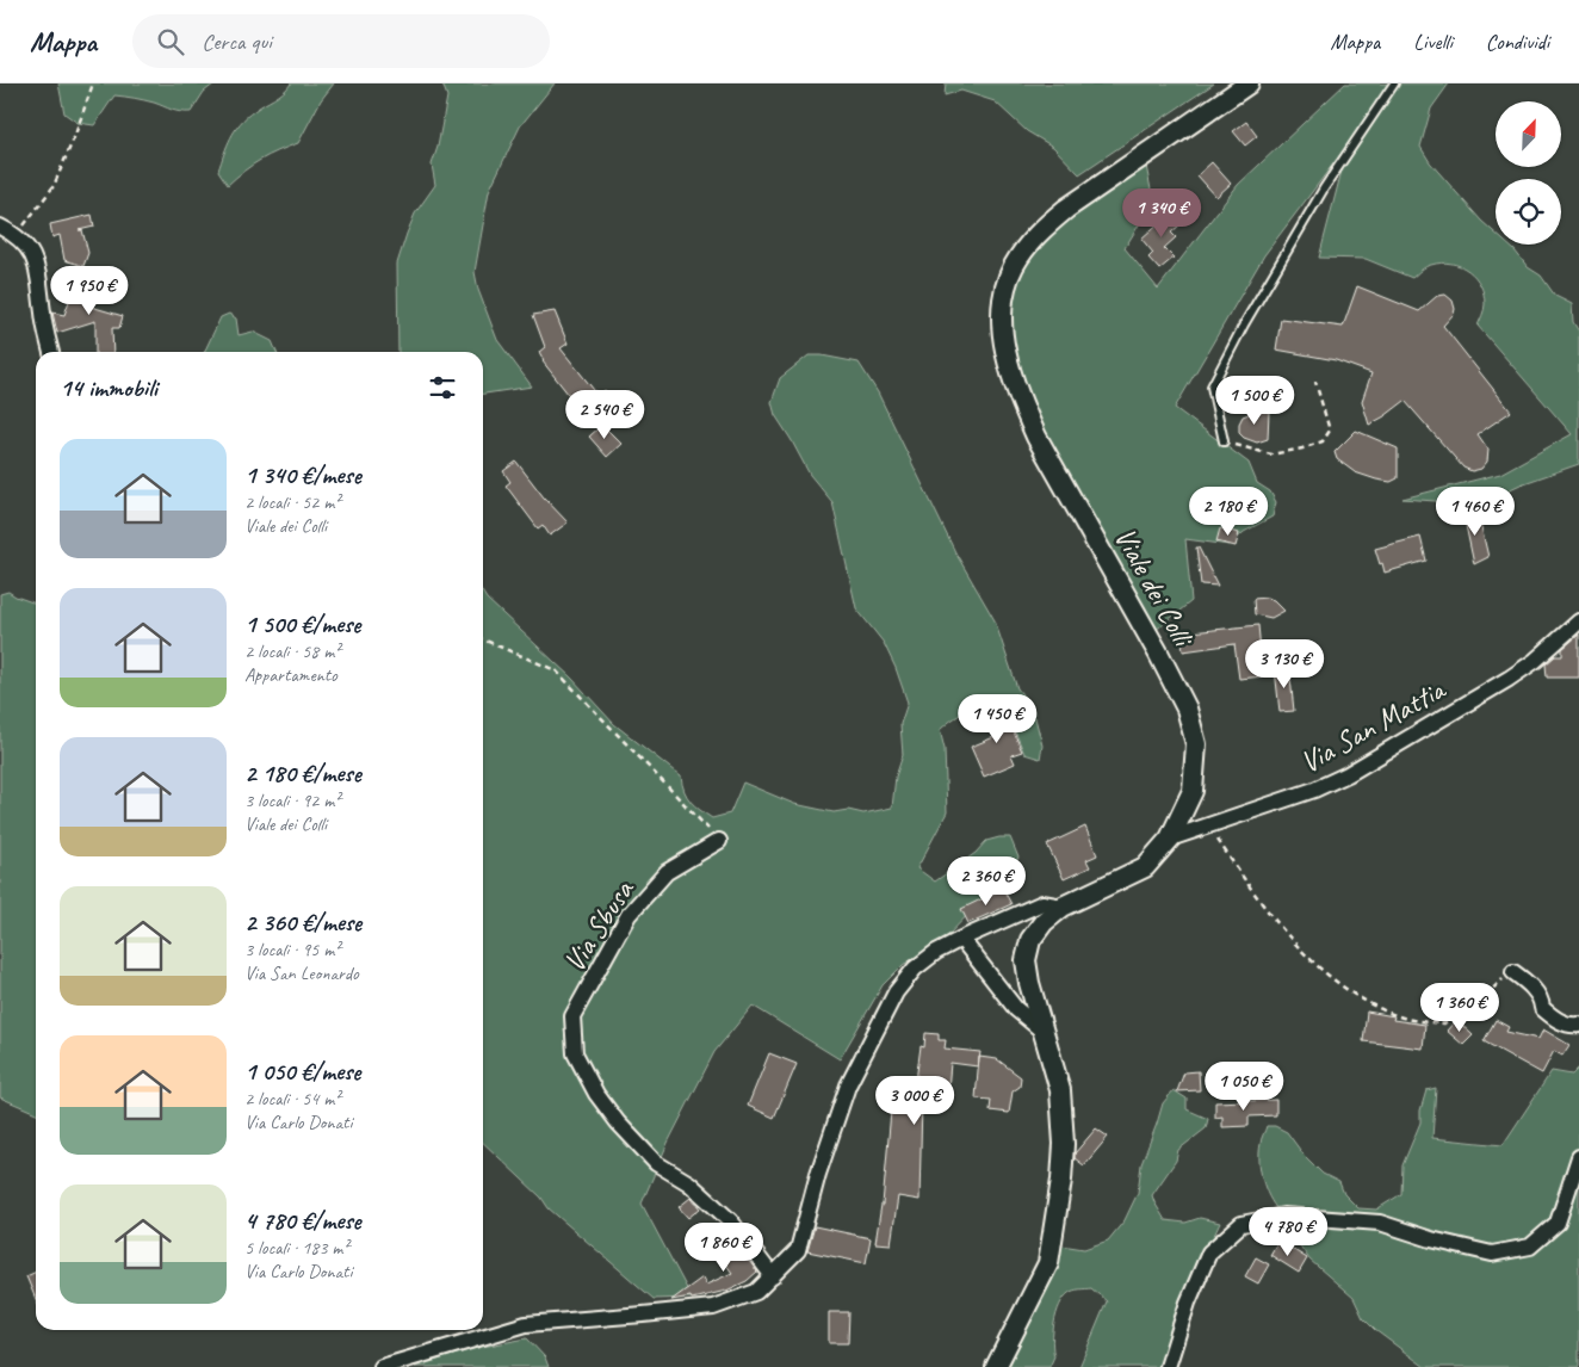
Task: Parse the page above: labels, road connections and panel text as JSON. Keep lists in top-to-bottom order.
{
  "streets": {
    "street": ["Viale dei Colli", "Via San Mattia", "Via Sbusa"]
  },
  "crossings": [
    ["Viale dei Colli", "Via San Mattia"]
  ],
  "north": "top right",
  "page": {
    "header": "Mappa",
    "search": "Cerca qui",
    "nav": ["Mappa", "Livelli", "Condividi"],
    "price": [
      "1 340 €",
      "1 950 €",
      "1 500 €",
      "2 540 €",
      "2 180 €",
      "1 460 €",
      "3 130 €",
      "1 450 €",
      "2 360 €",
      "1 360 €",
      "1 050 €",
      "3 000 €",
      "4 780 €",
      "1 860 €"
    ],
    "heading": "14 immobili",
    "list": [
      {
        "name": "1 340 €/mese",
        "note": "2 locali · 52 m² · Viale dei Colli"
      },
      {
        "name": "1 500 €/mese",
        "note": "2 locali · 58 m² · Appartamento"
      },
      {
        "name": "2 180 €/mese",
        "note": "3 locali · 92 m² · Viale dei Colli"
      },
      {
        "name": "2 360 €/mese",
        "note": "3 locali · 95 m² · Via San Leonardo"
      },
      {
        "name": "1 050 €/mese",
        "note": "2 locali · 54 m² · Via Carlo Donati"
      },
      {
        "name": "4 780 €/mese",
        "note": "5 locali · 183 m² · Via Carlo Donati"
      }
    ]
  }
}
